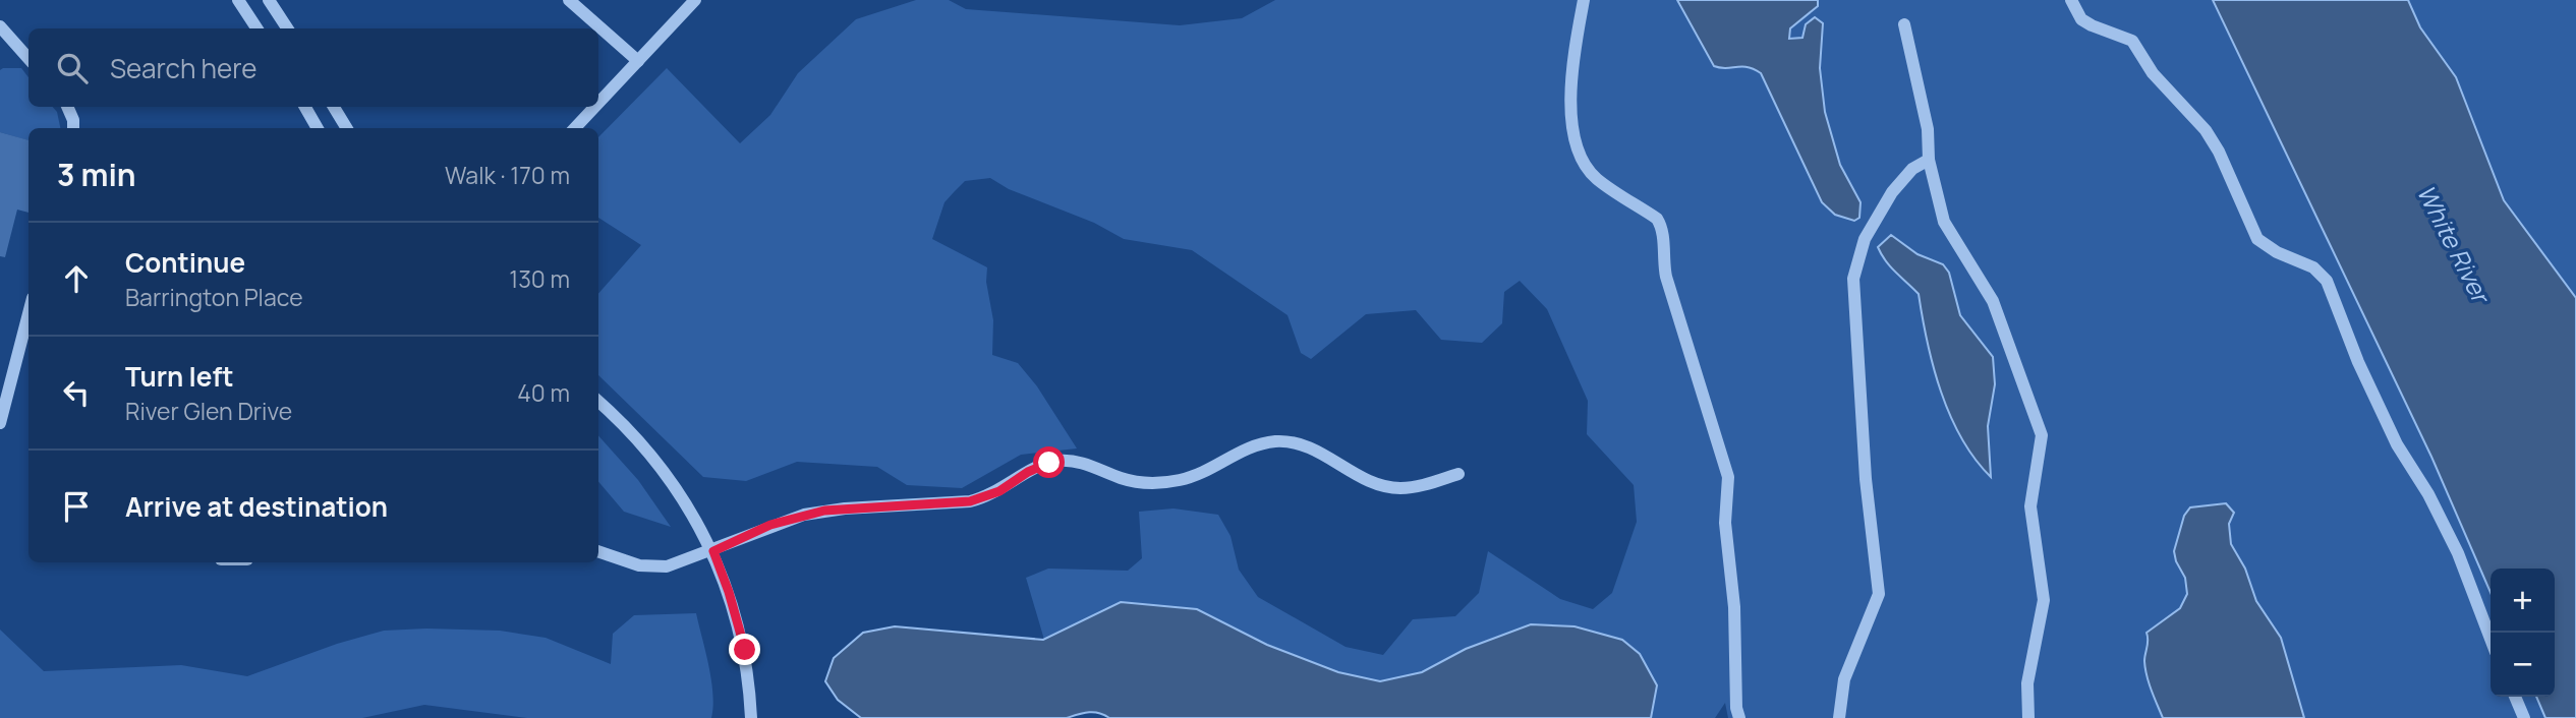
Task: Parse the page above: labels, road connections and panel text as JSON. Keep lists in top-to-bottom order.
{
  "water": ["White River"],
  "page": {
    "search": "Search here",
    "heading": ["3 min", "Walk · 170 m"],
    "list": [
      ["Continue", "Barrington Place", "130 m"],
      ["Turn left", "River Glen Drive", "40 m"],
      "Arrive at destination"
    ],
    "map_buttons": ["+", "−"]
  }
}
